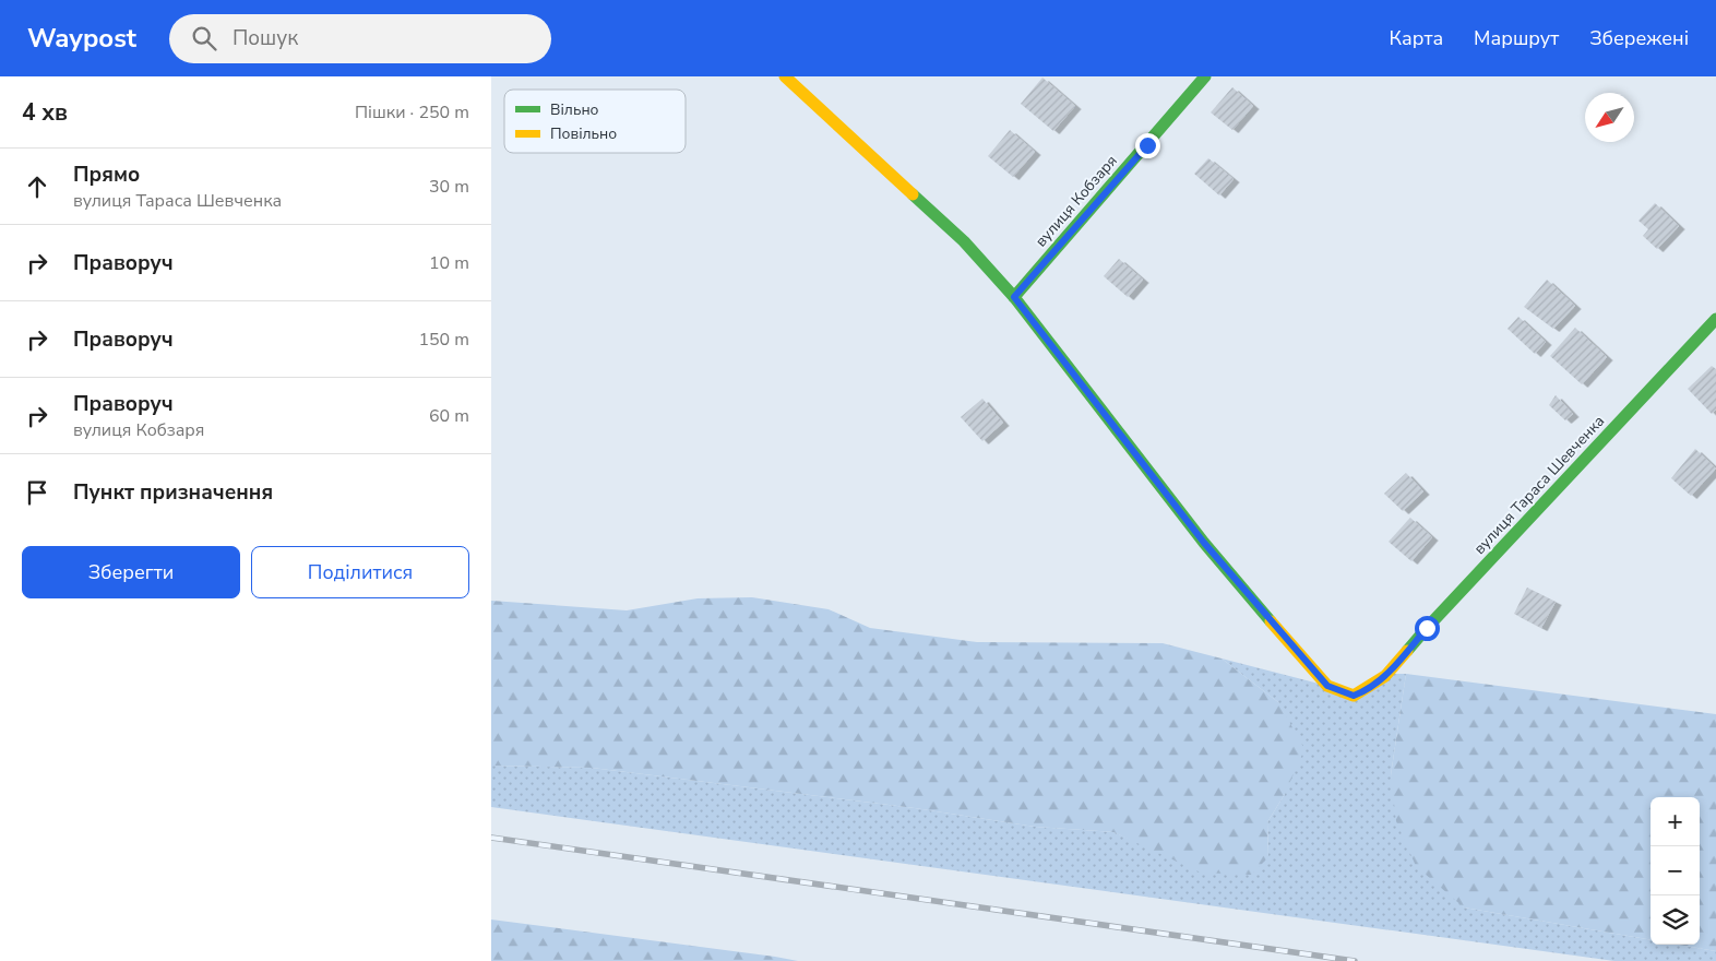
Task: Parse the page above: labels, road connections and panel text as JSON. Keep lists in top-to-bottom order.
{
  "streets": {
    "street": ["вулиця Кобзаря", "вулиця Тараса Шевченка"]
  },
  "crossings": [
    ["вулиця Кобзаря", "вулиця Тараса Шевченка"]
  ],
  "legend": ["Вільно", "Повільно"],
  "north": "bottom left",
  "page": {
    "header": "Waypost",
    "search": "Пошук",
    "nav": ["Карта", "Маршрут", "Збережені"],
    "heading": ["4 хв", "Пішки · 250 m"],
    "list": [
      ["Прямо", "вулиця Тараса Шевченка", "30 m"],
      ["Праворуч", "10 m"],
      ["Праворуч", "150 m"],
      ["Праворуч", "вулиця Кобзаря", "60 m"],
      "Пункт призначення"
    ],
    "buttons": ["Зберегти", "Поділитися"],
    "map_buttons": ["+", "−"]
  }
}
